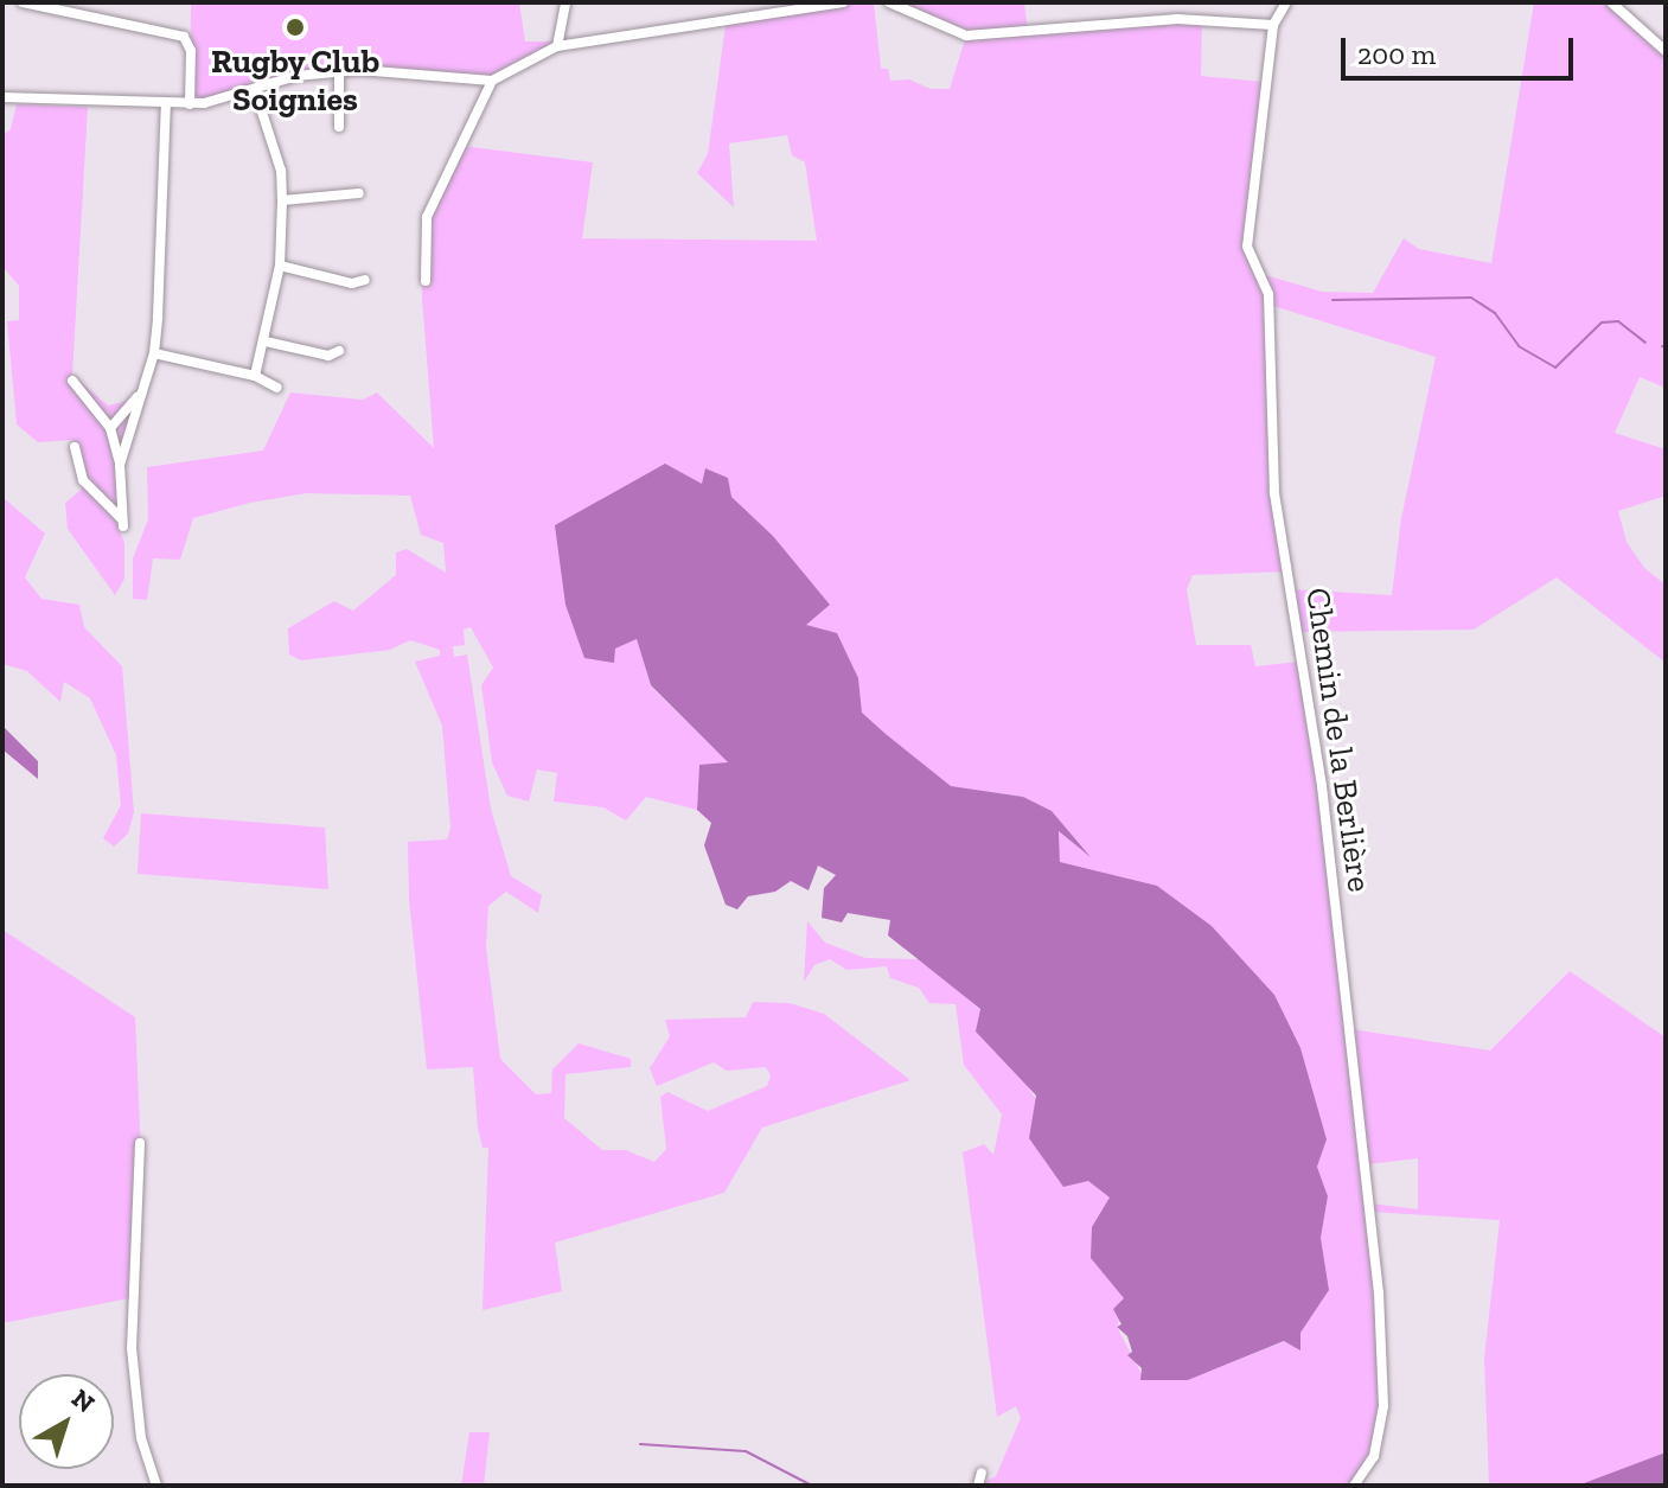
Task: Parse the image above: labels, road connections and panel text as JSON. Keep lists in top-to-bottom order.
{
  "streets": {
    "street": ["Chemin de la Berlière"]
  },
  "places": ["Rugby Club Soignies"],
  "scale_bar": "200 m",
  "north": "top right"
}
